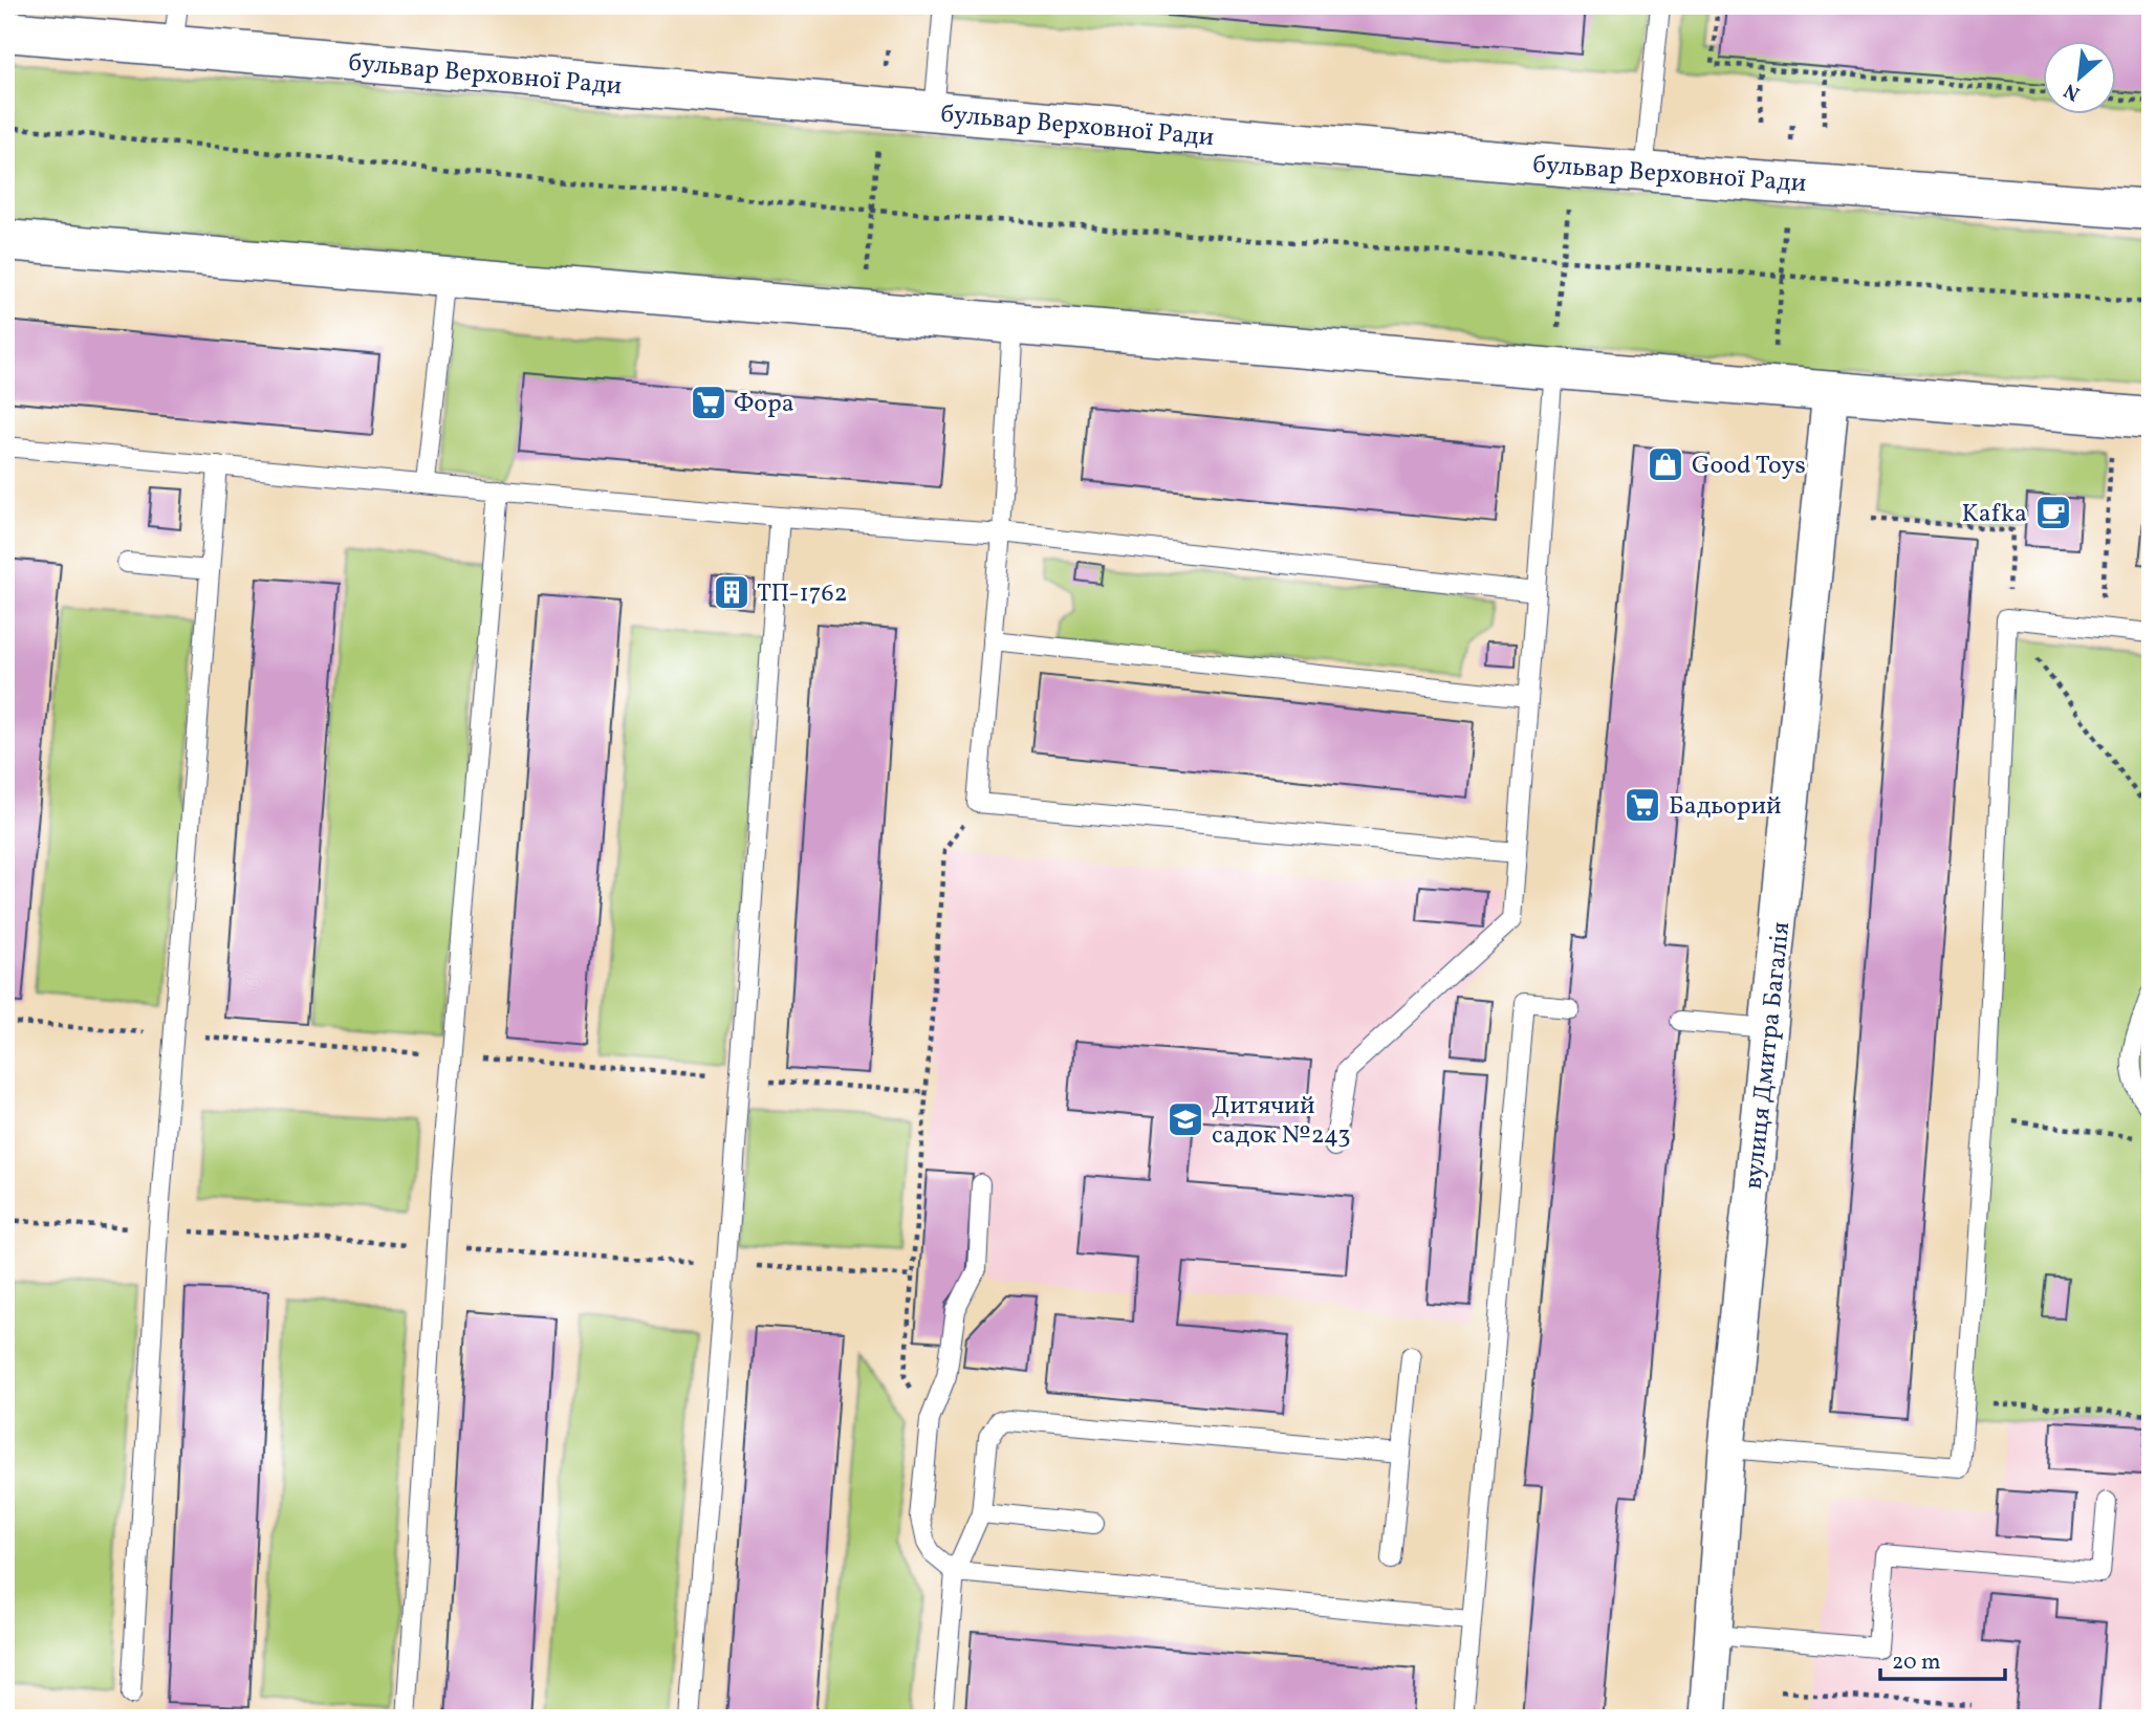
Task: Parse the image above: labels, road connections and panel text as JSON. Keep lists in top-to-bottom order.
{
  "streets": {
    "street": ["бульвар Верховної Ради", "вулиця Дмитра Багалія"]
  },
  "places": {
    "supermarket": ["Фора", "Бадьорий"],
    "shop": ["Good Toys"],
    "cafe": ["Kafka"],
    "building": ["ТП-1762"],
    "school or university": ["Дитячий садок №243"]
  },
  "scale_bar": "20 m",
  "north": "bottom left"
}
